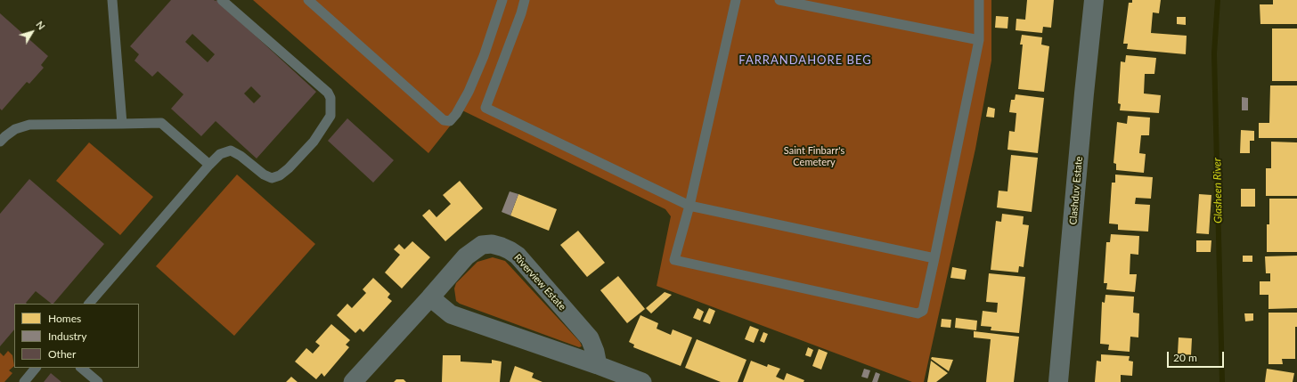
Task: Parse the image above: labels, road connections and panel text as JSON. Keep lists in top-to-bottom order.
{
  "streets": {
    "street": ["Clashduv Estate", "Riverview Estate"]
  },
  "districts": ["FARRANDAHORE BEG"],
  "water": ["Glasheen River"],
  "parks": ["Saint Finbarr's Cemetery"],
  "legend": ["Homes", "Industry", "Other"],
  "scale_bar": "20 m",
  "north": "top right"
}
